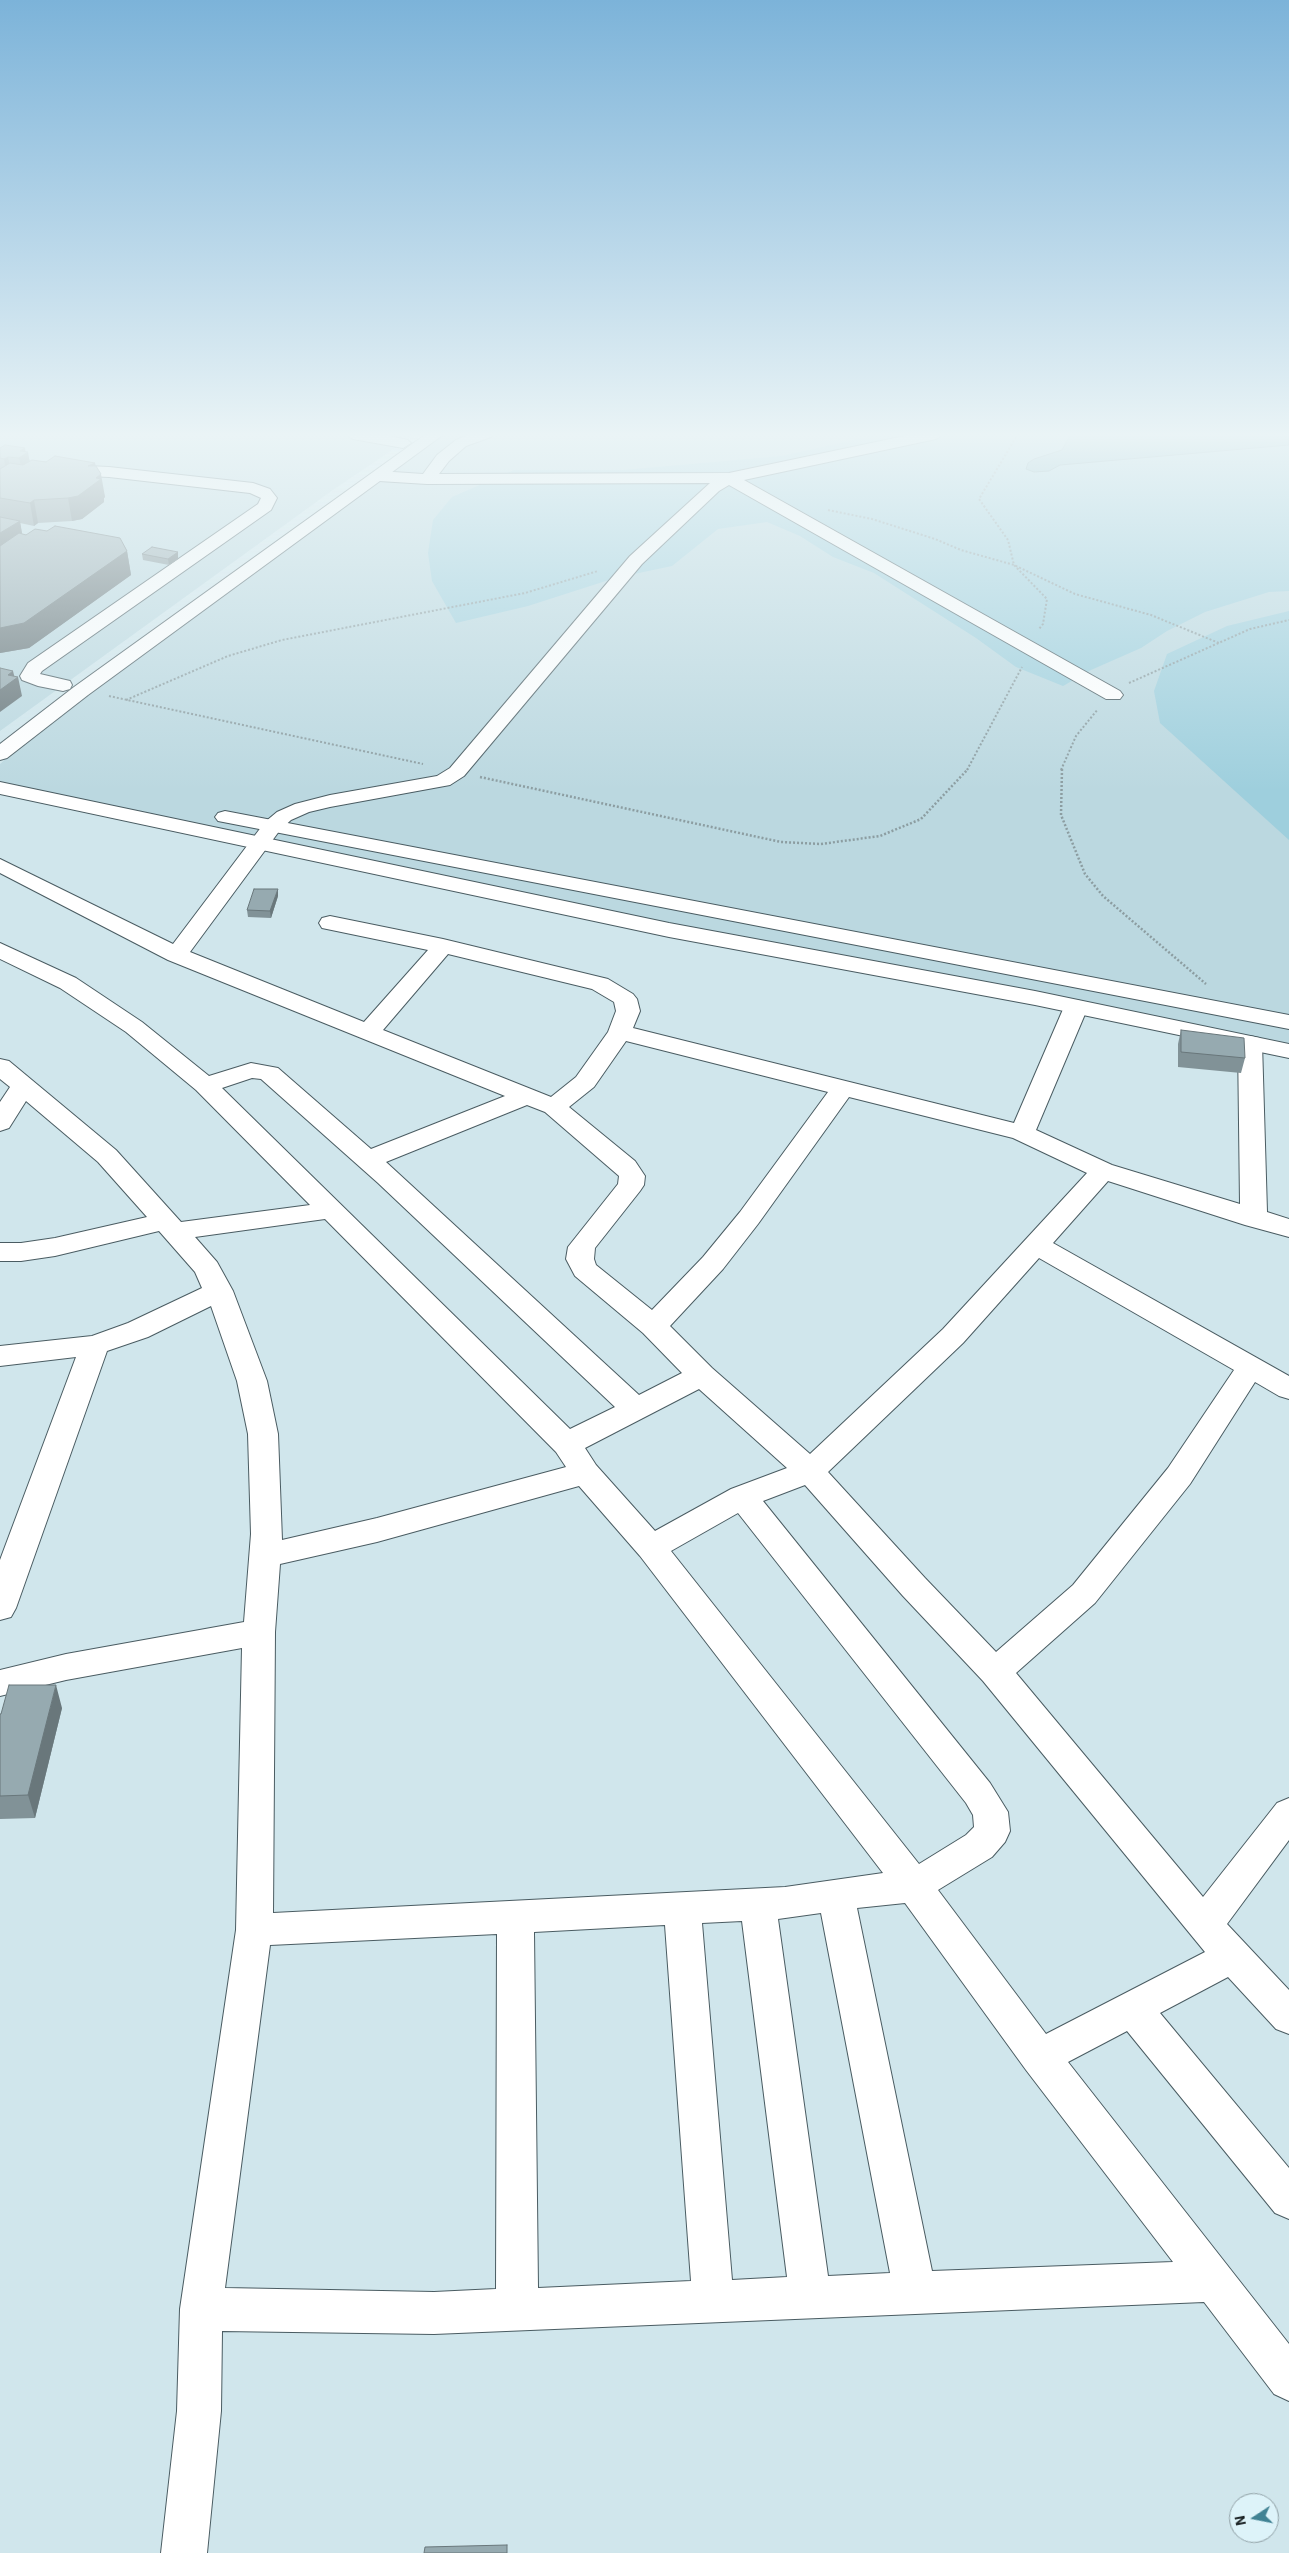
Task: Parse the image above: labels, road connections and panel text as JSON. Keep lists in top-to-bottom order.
{
  "north": "left"
}
